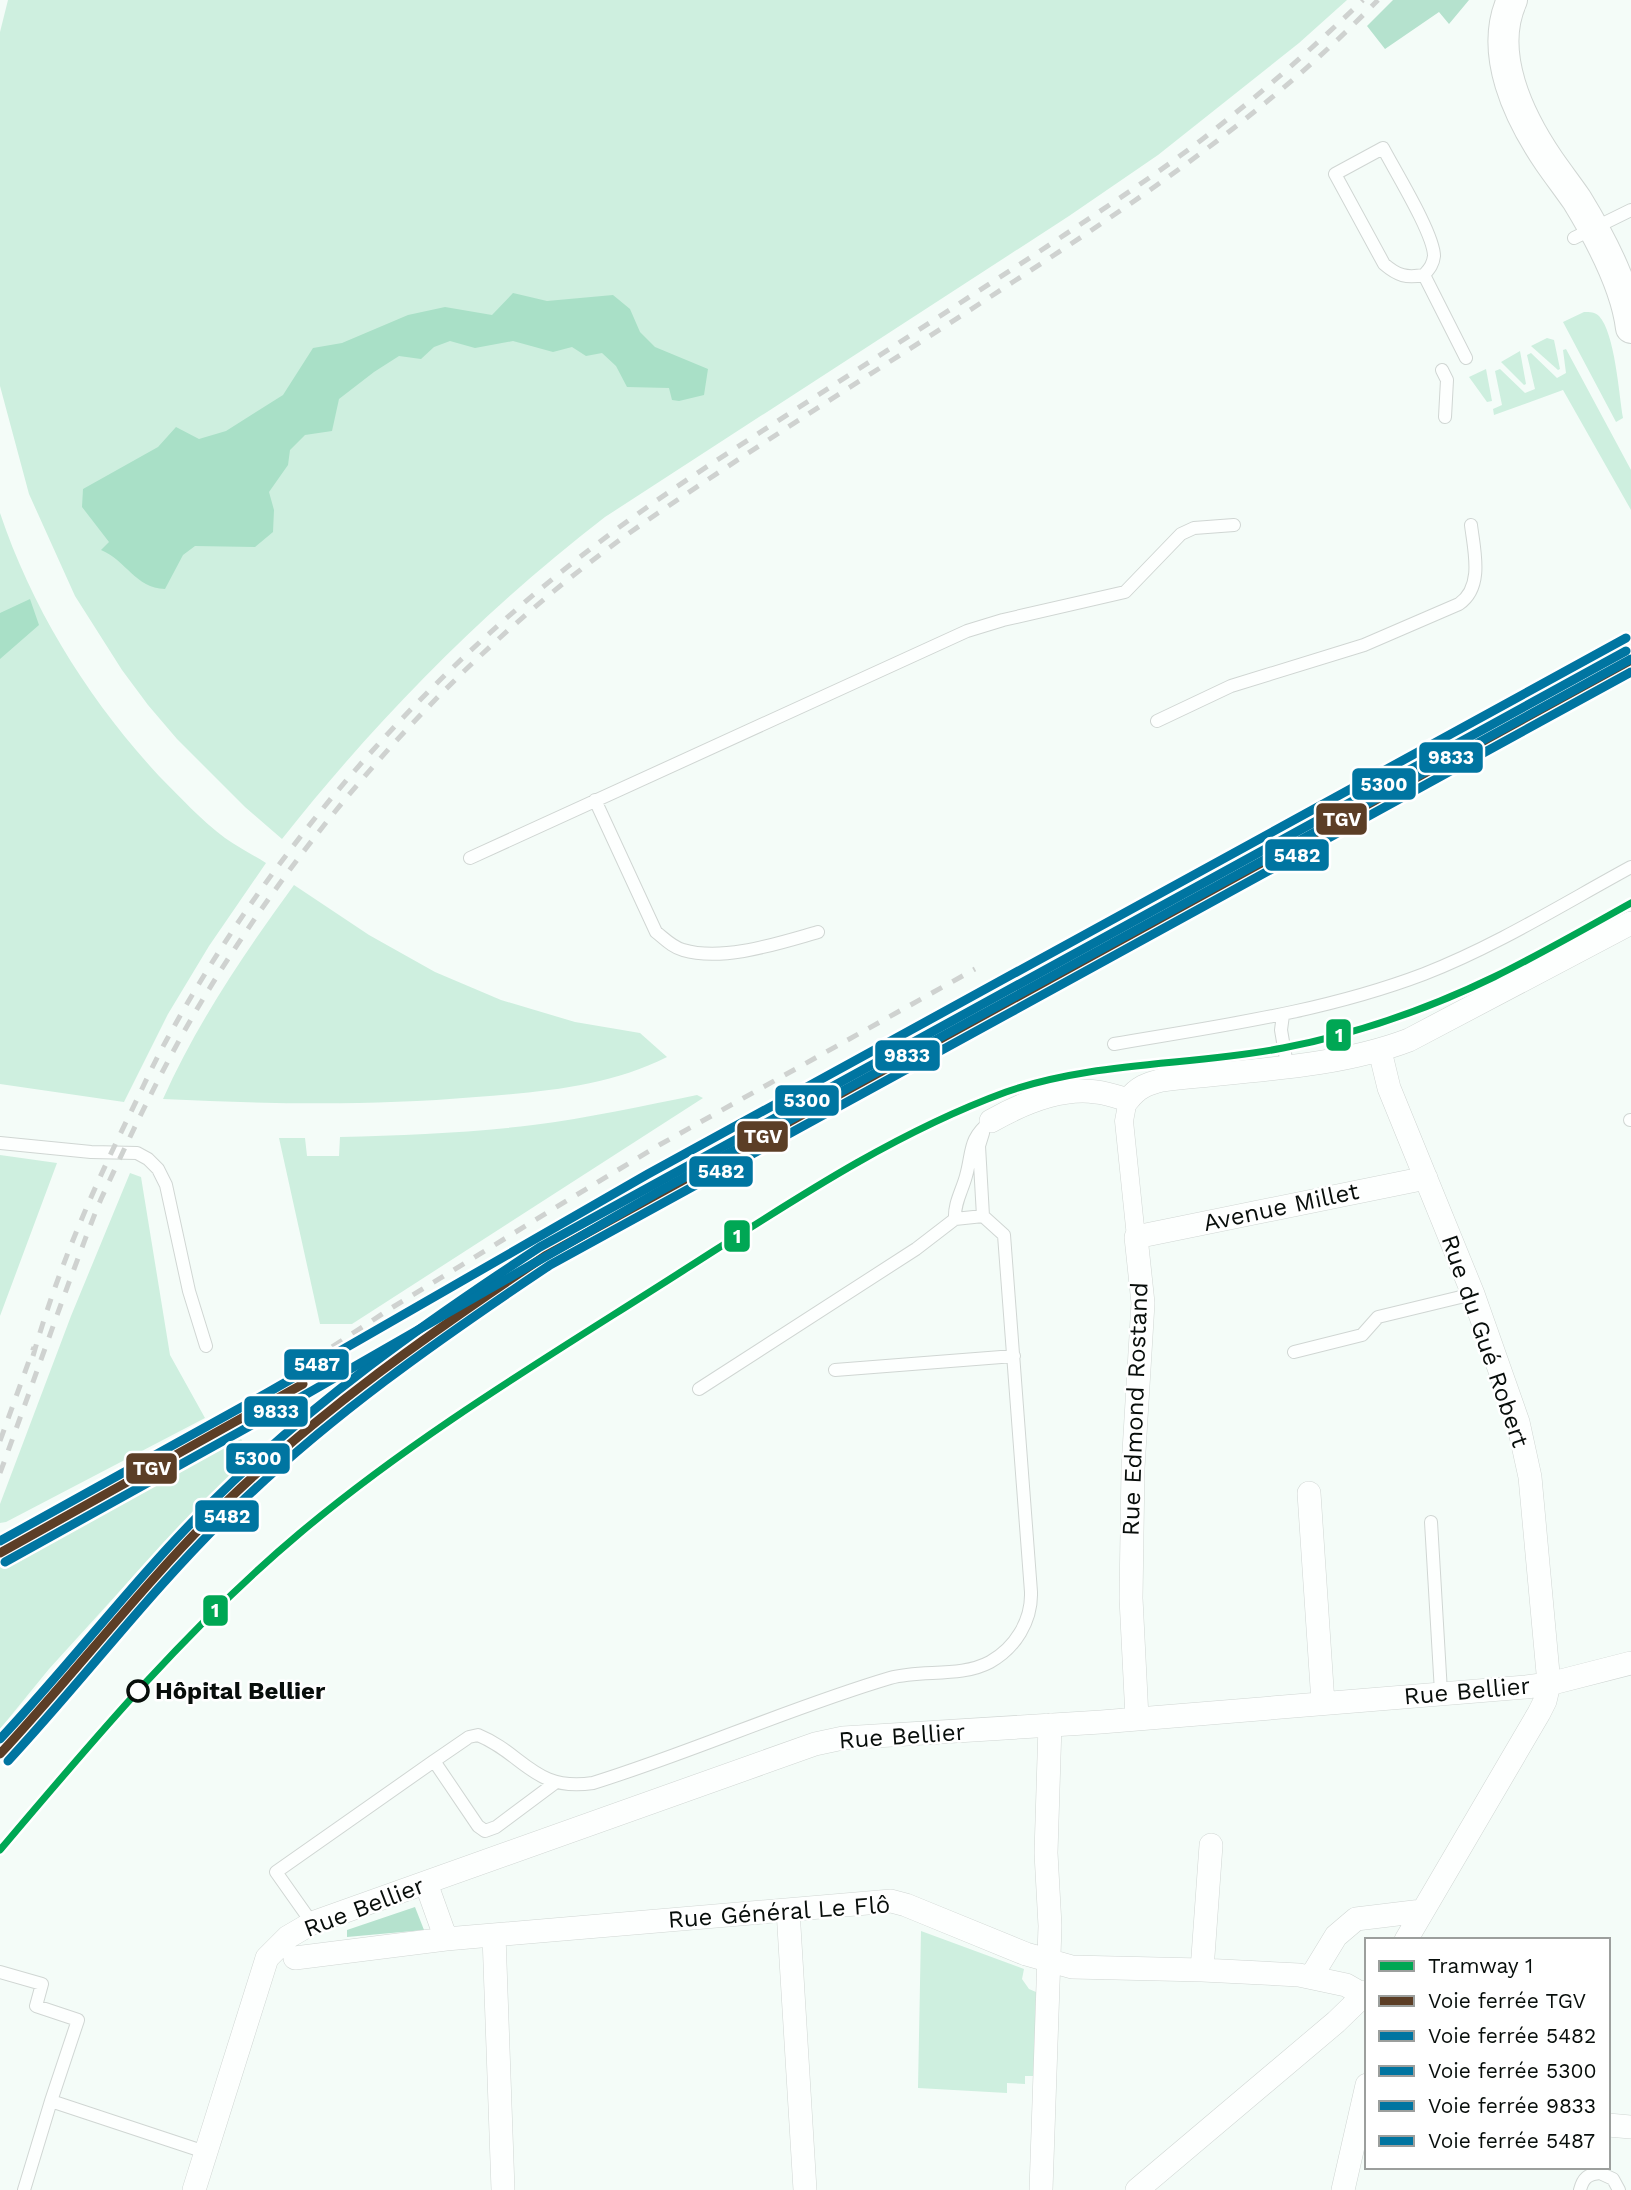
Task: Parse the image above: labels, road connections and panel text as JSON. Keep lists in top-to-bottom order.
{
  "streets": {
    "street": [
      "Avenue Millet",
      "Rue du Gué Robert",
      "Rue Edmond Rostand",
      "Rue Bellier",
      "Rue Général Le Flô"
    ]
  },
  "crossings": [
    ["Avenue Millet", "Rue du Gué Robert"],
    ["Avenue Millet", "Rue Edmond Rostand"],
    ["Rue du Gué Robert", "Rue Bellier"],
    ["Rue Edmond Rostand", "Rue Bellier"],
    ["Rue Bellier", "Rue Général Le Flô"]
  ],
  "places": ["Hôpital Bellier"],
  "lines": [
    "rail line 5487",
    "rail line 5300",
    "rail line 9833",
    "rail line TGV",
    "rail line 5482",
    "tram line 1"
  ],
  "legend": [
    "Tramway 1",
    "Voie ferrée TGV",
    "Voie ferrée 5482",
    "Voie ferrée 5300",
    "Voie ferrée 9833",
    "Voie ferrée 5487"
  ]
}
